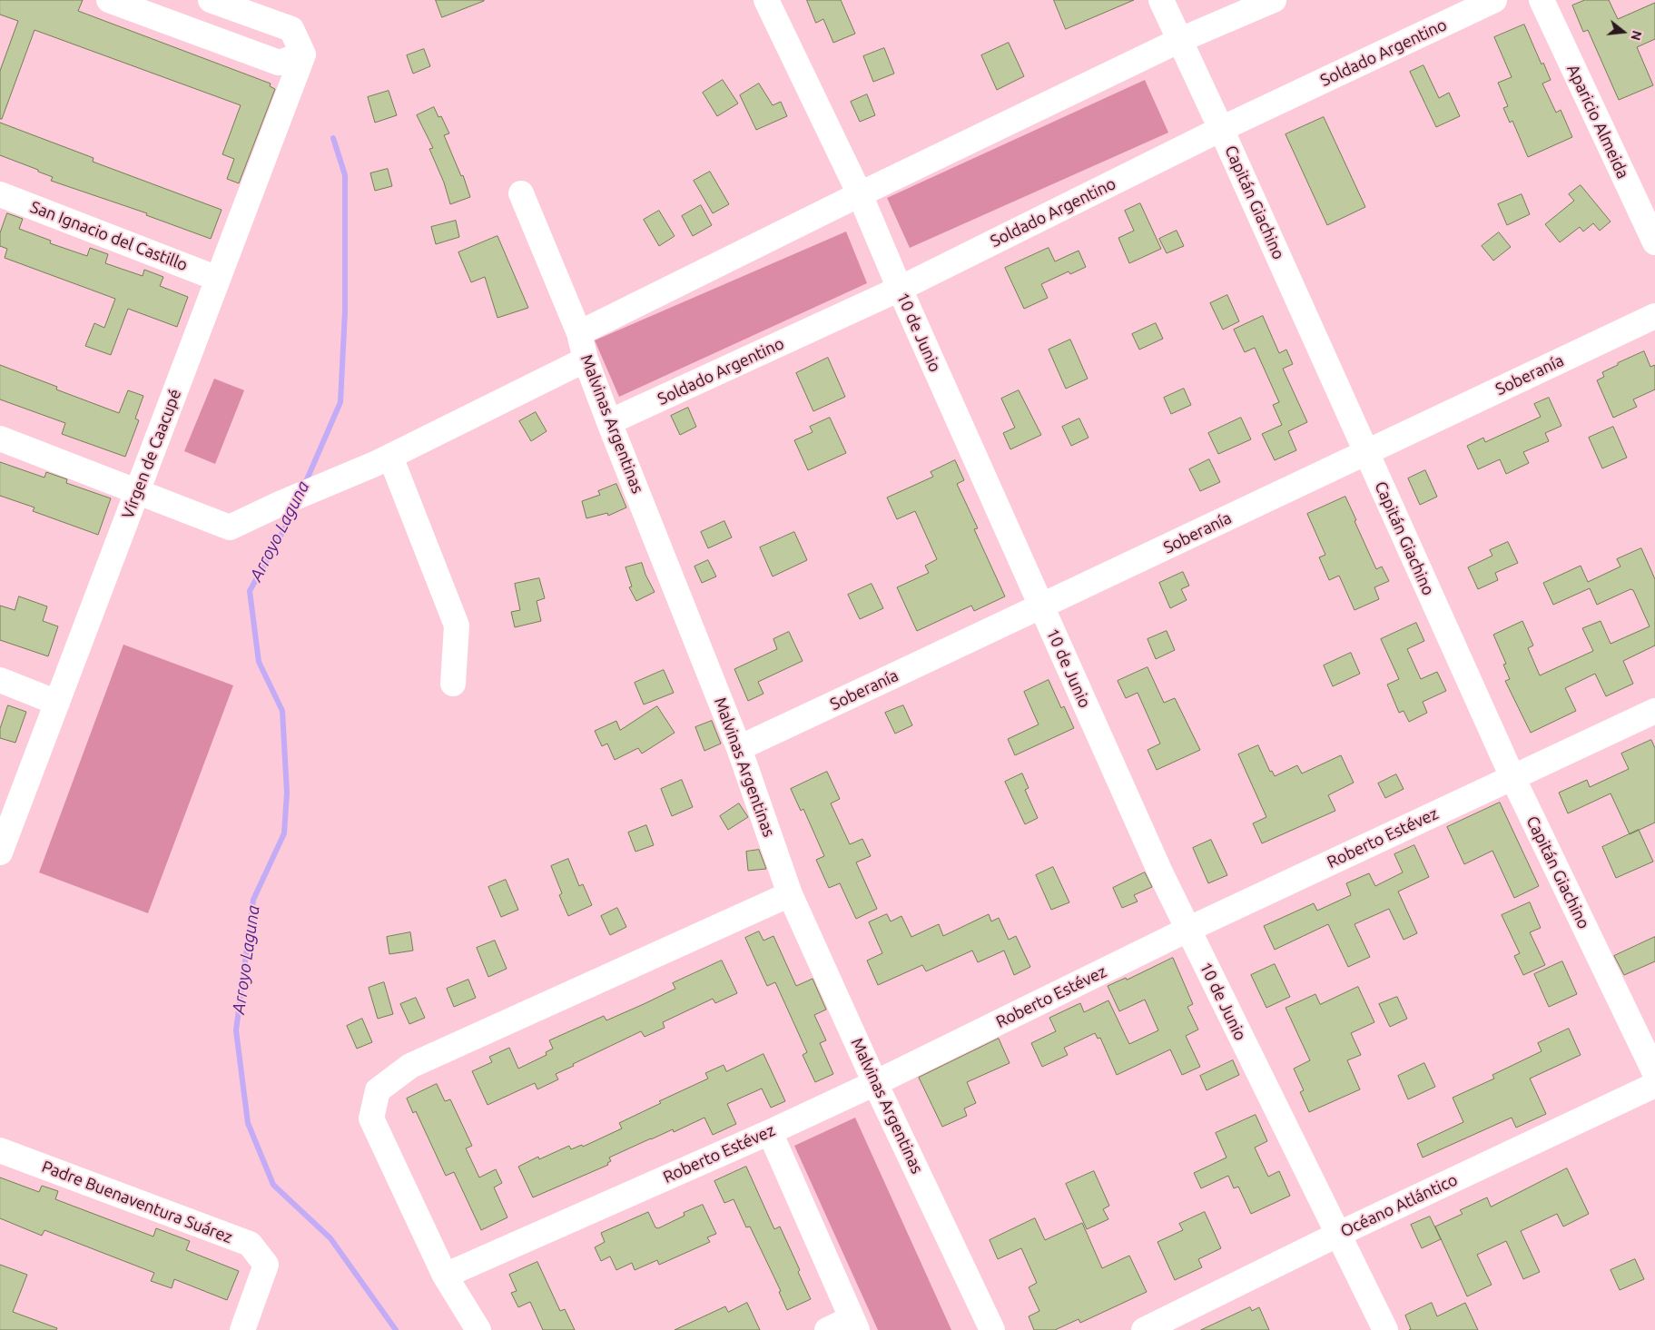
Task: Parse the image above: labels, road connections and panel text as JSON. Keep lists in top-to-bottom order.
{
  "streets": {
    "street": [
      "Soldado Argentino",
      "Aparicio Almeida",
      "Capitán Giachino",
      "San Ignacio del Castillo",
      "10 de Junio",
      "Soberanía",
      "Malvinas Argentinas",
      "Vírgen de Caacupé",
      "Roberto Estévez",
      "Padre Buenaventura Suárez",
      "Océano Atlántico"
    ]
  },
  "crossings": [
    ["Soldado Argentino", "Capitán Giachino"],
    ["Soldado Argentino", "10 de Junio"],
    ["Soldado Argentino", "Malvinas Argentinas"],
    ["Capitán Giachino", "Soberanía"],
    ["Capitán Giachino", "Roberto Estévez"],
    ["San Ignacio del Castillo", "Vírgen de Caacupé"],
    ["10 de Junio", "Soberanía"],
    ["10 de Junio", "Roberto Estévez"],
    ["10 de Junio", "Océano Atlántico"],
    ["Soberanía", "Malvinas Argentinas"],
    ["Malvinas Argentinas", "Roberto Estévez"]
  ],
  "water": ["Arroyo Laguna"],
  "north": "right"
}
